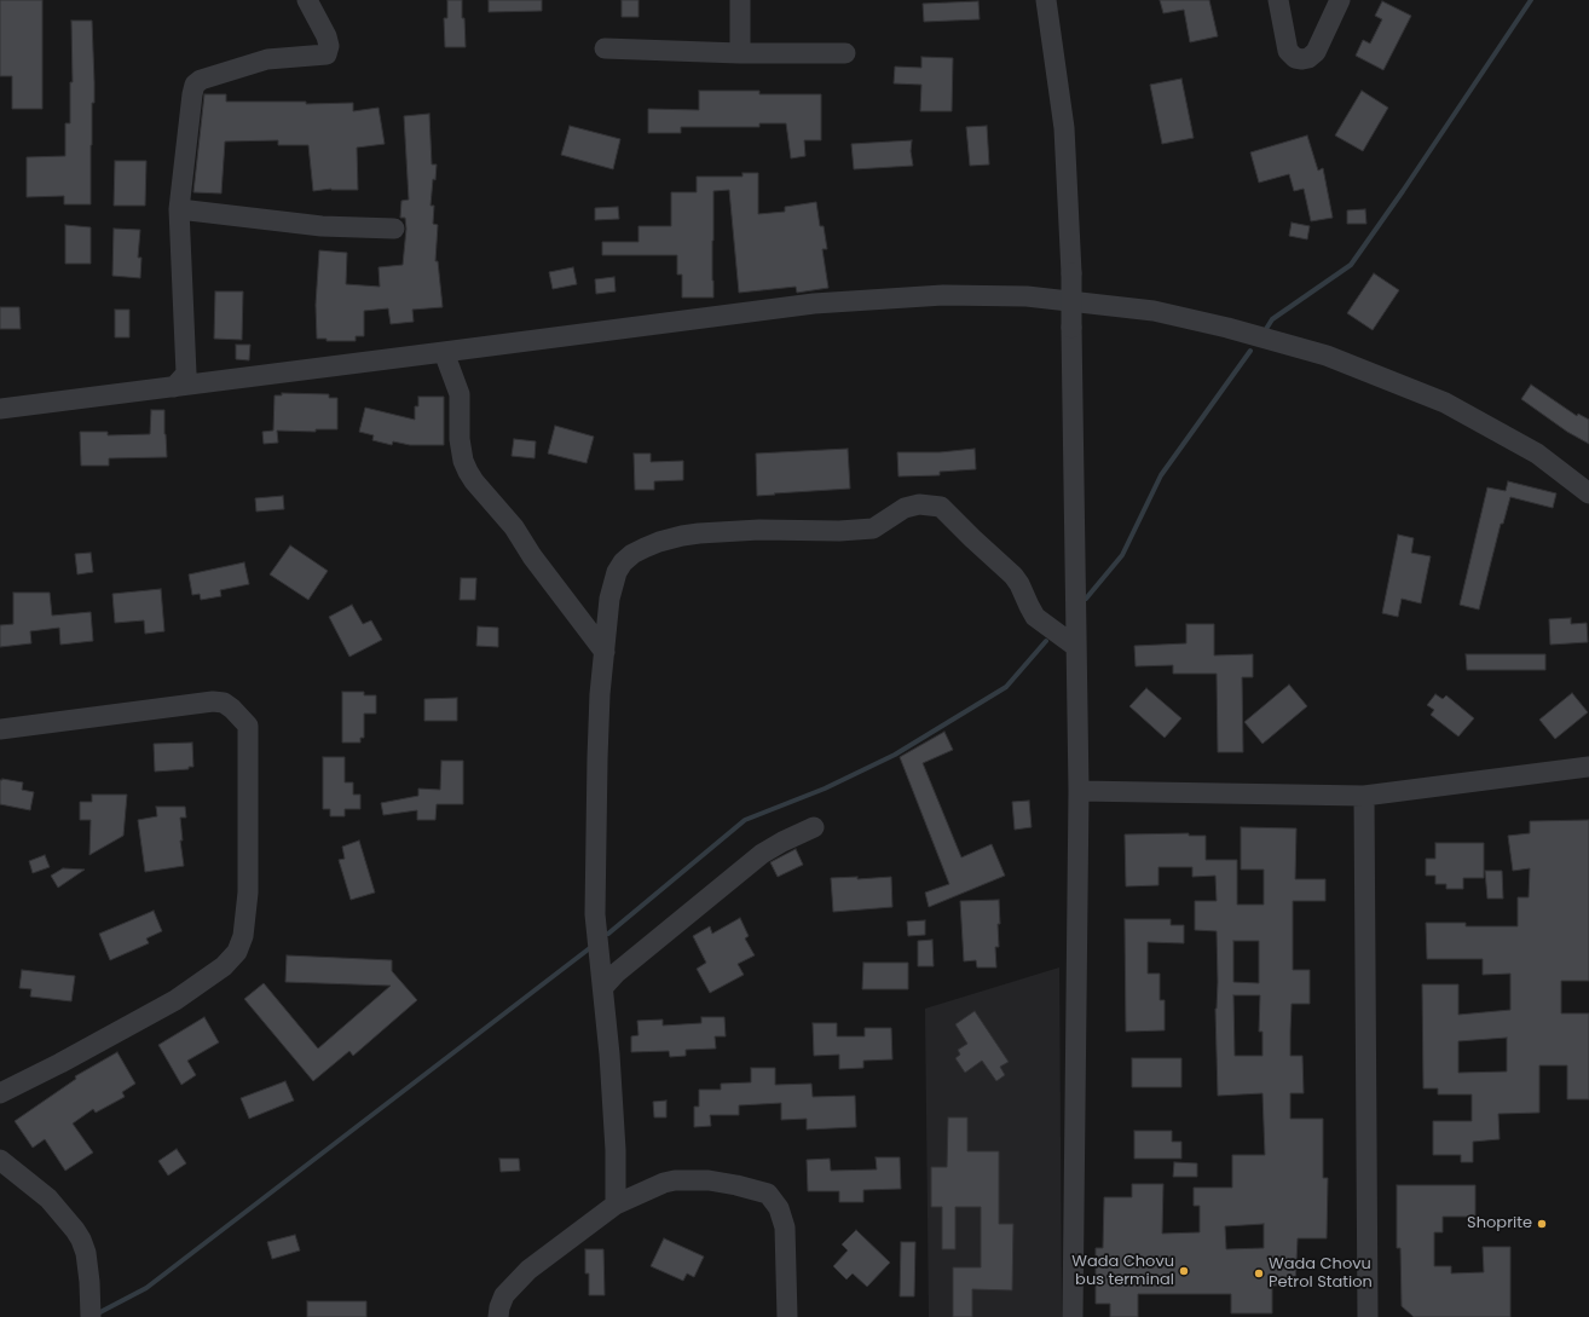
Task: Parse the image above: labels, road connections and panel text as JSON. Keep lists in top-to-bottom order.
{
  "places": ["Shoprite", "Wada Chovu bus terminal", "Wada Chovu Petrol Station"]
}
